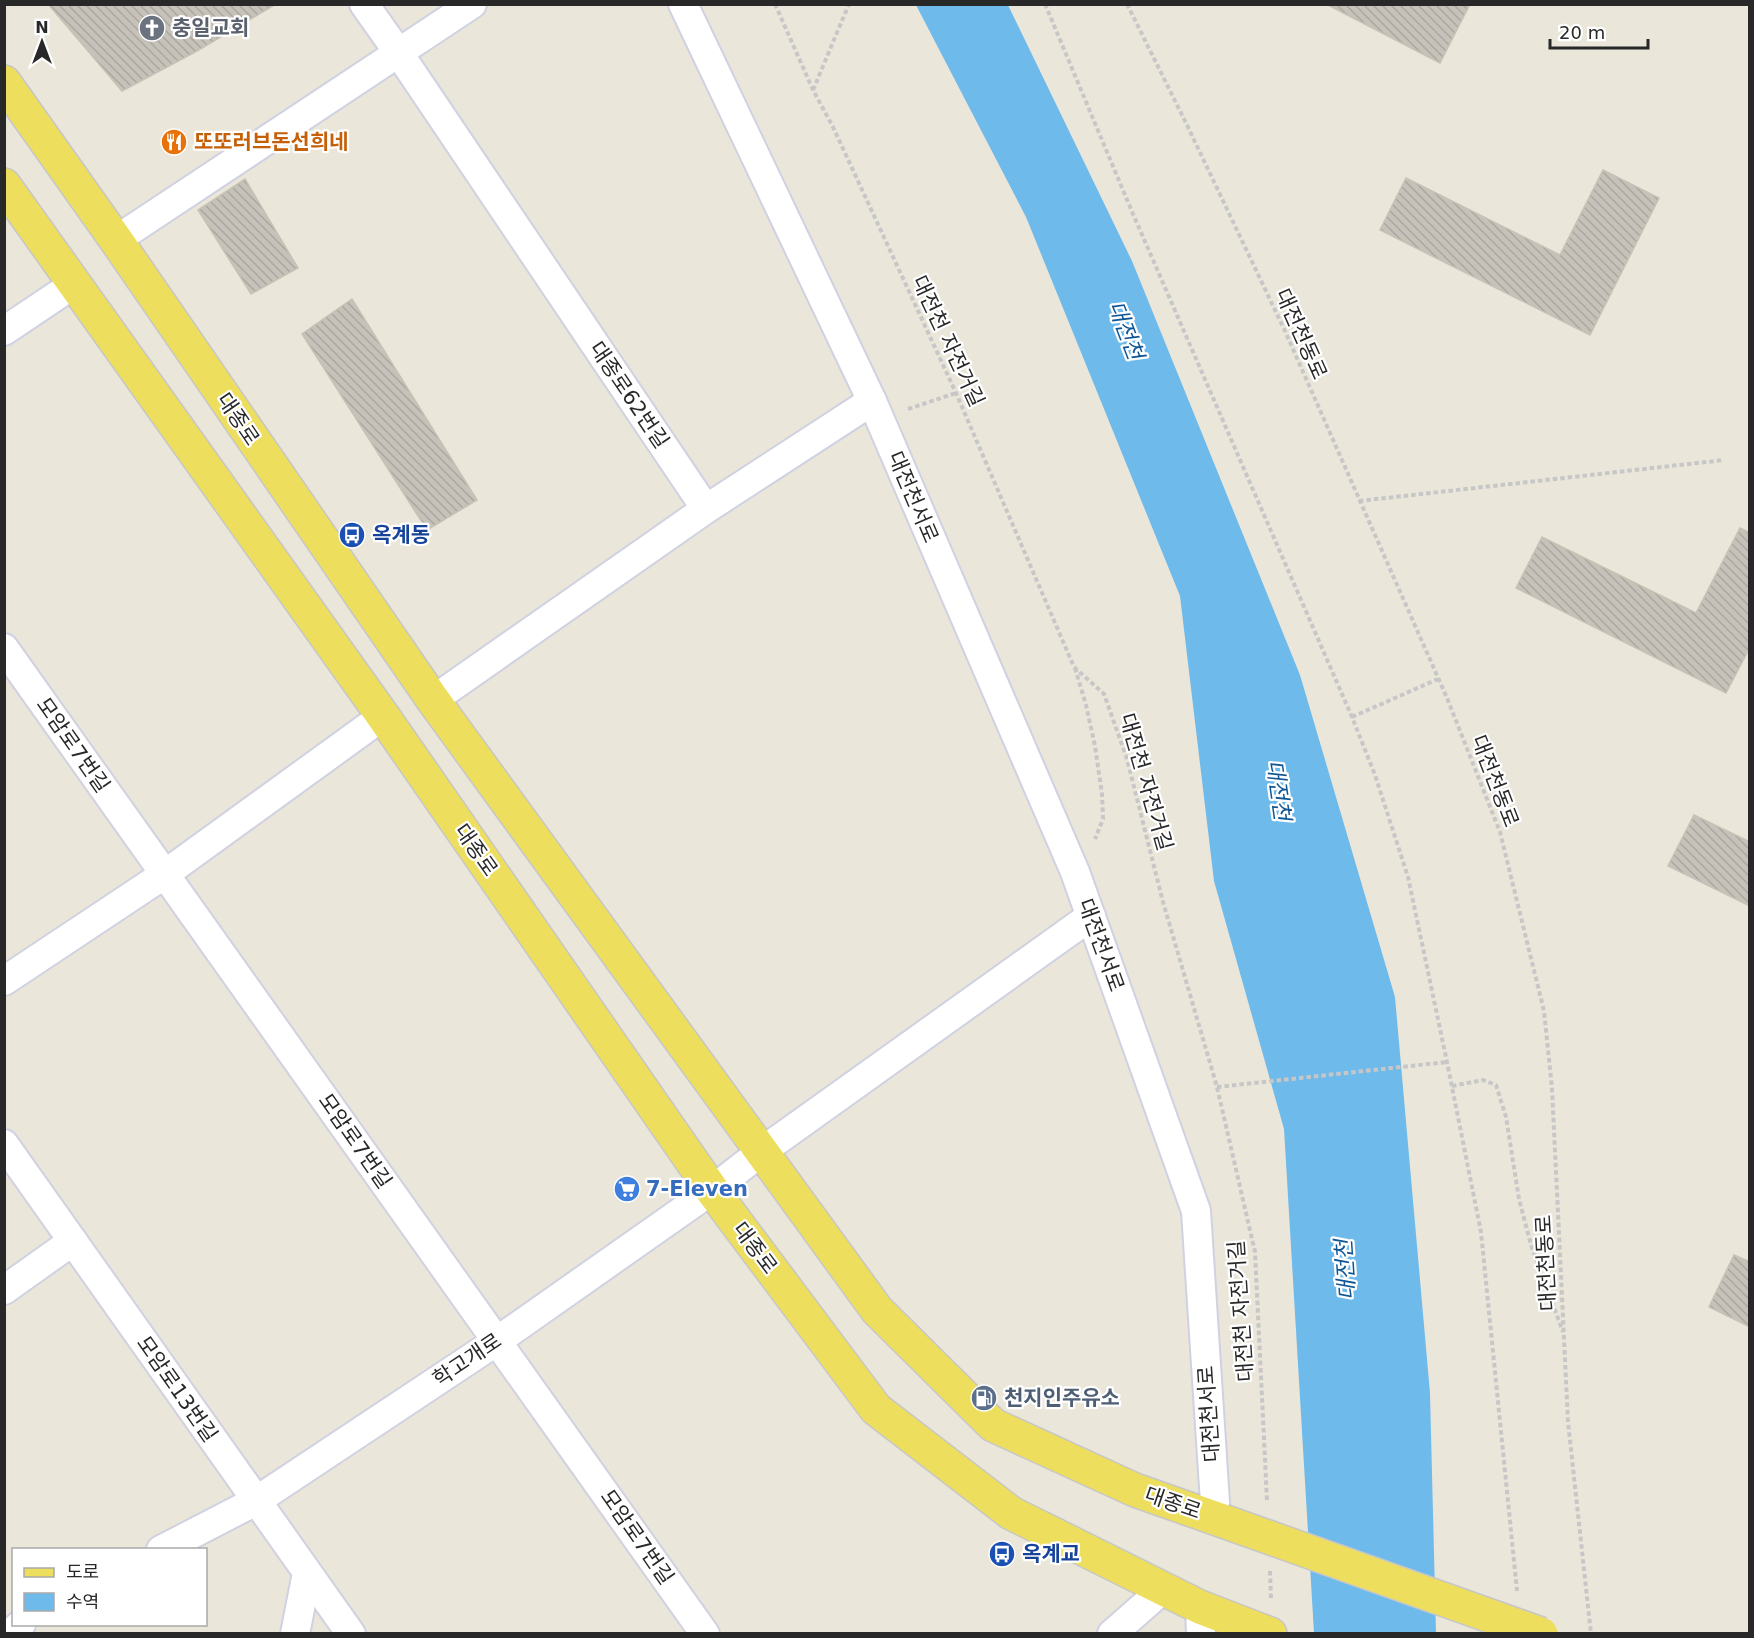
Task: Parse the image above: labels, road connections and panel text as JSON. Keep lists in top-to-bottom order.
{
  "streets": {
    "main road": ["대종로"],
    "street": [
      "대종로62번길",
      "대전천서로",
      "모암로7번길",
      "학고개로",
      "모암로13번길"
    ],
    "path": ["대전천동로", "대전천 자전거길"]
  },
  "crossings": [
    ["대종로", "대전천서로"],
    ["대종로", "학고개로"],
    ["모암로7번길", "학고개로"],
    ["학고개로", "모암로13번길"]
  ],
  "water": ["대전천"],
  "places": {
    "church": ["충일교회"],
    "restaurant": ["또또러브돈선희네"],
    "bus stop": ["옥계동", "옥계교"],
    "supermarket": ["7-Eleven"],
    "fuel station": ["천지인주유소"]
  },
  "legend": ["도로", "수역"],
  "scale_bar": "20 m",
  "north": "top"
}
